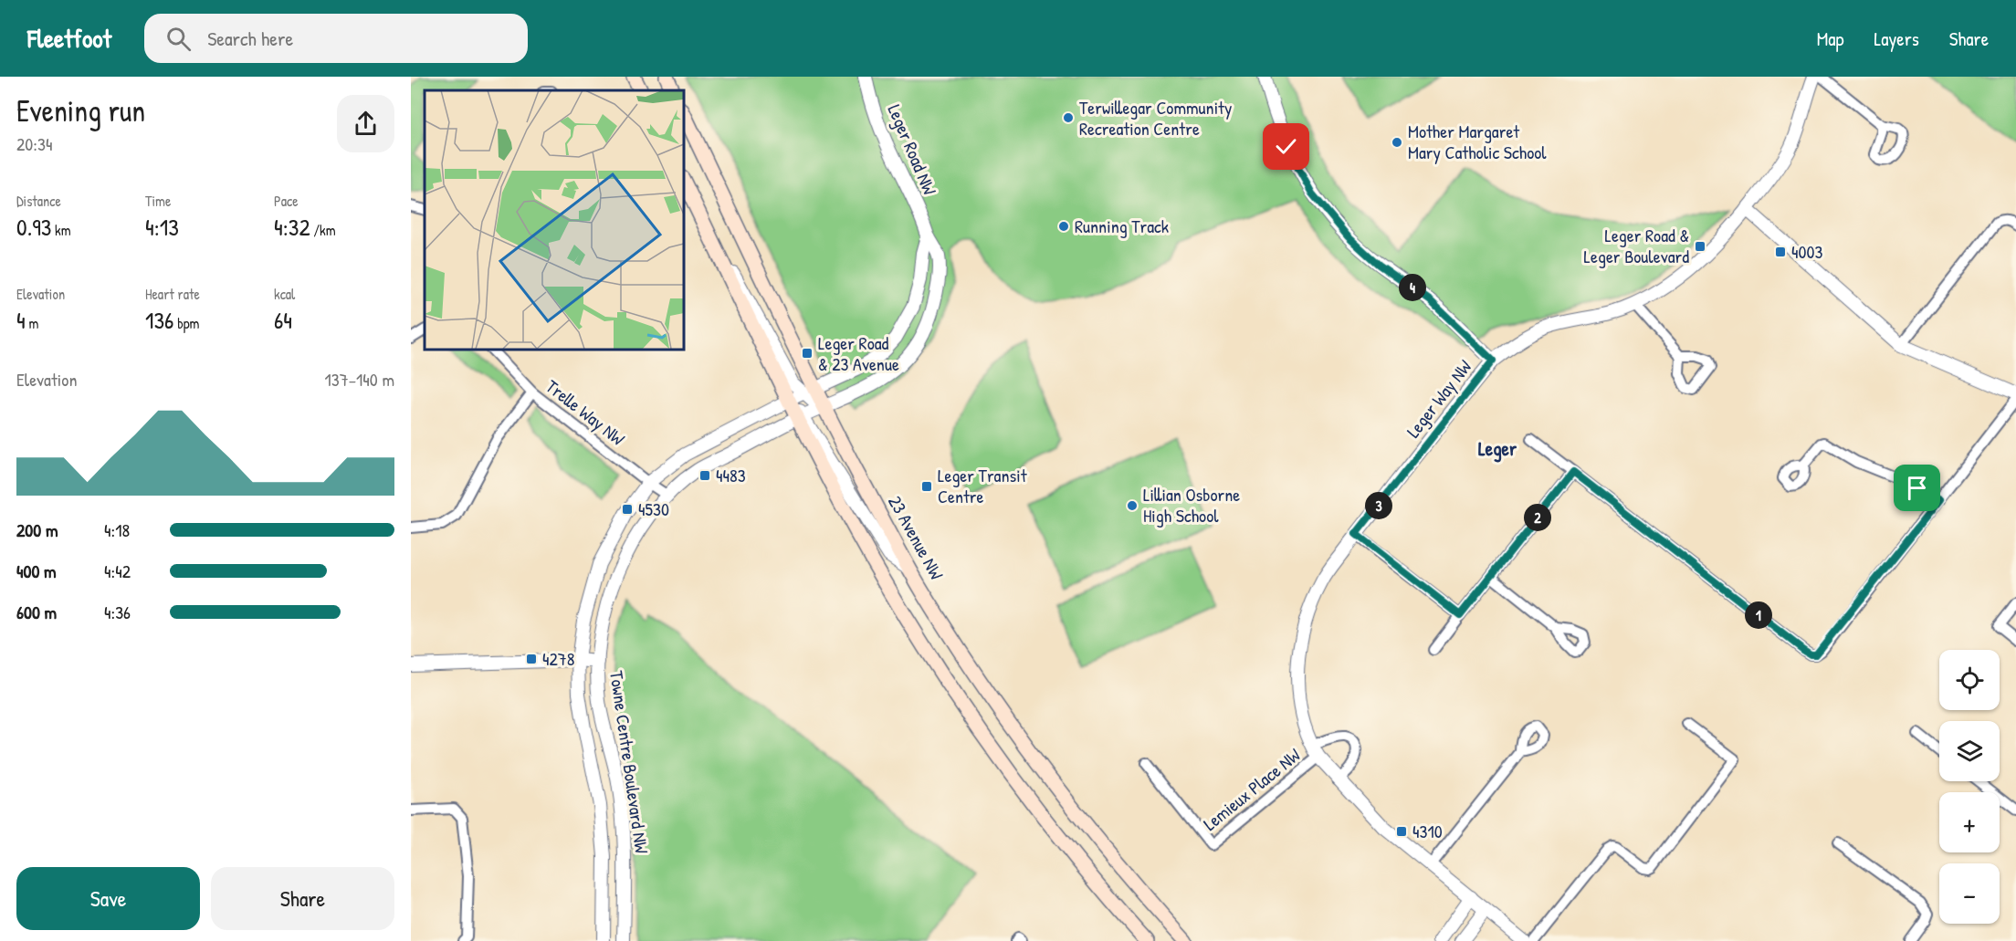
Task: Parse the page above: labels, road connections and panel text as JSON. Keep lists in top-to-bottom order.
{
  "streets": {
    "main road": ["23 Avenue NW"],
    "street": [
      "Leger Road NW",
      "Leger Way NW",
      "Trelle Way NW",
      "Towne Centre Boulevard NW",
      "Lemieux Place NW"
    ]
  },
  "crossings": [
    ["Leger Road NW", "23 Avenue NW"],
    ["Leger Road NW", "Towne Centre Boulevard NW"],
    ["Leger Way NW", "Lemieux Place NW"],
    ["Trelle Way NW", "Towne Centre Boulevard NW"],
    ["23 Avenue NW", "Towne Centre Boulevard NW"]
  ],
  "districts": ["Leger"],
  "places": {
    "other": [
      "Terwillegar Community Recreation Centre",
      "Mother Margaret Mary Catholic School",
      "Running Track",
      "Lillian Osborne High School"
    ],
    "transit": [
      "Leger Road & Leger Boulevard",
      "4003",
      "Leger Road & 23 Avenue",
      "4483",
      "Leger Transit Centre",
      "4530",
      "4278",
      "4310"
    ]
  },
  "page": {
    "header": "Fleetfoot",
    "search": "Search here",
    "nav": ["Map", "Layers", "Share"],
    "heading": ["Evening run", "20:34"],
    "stats": [
      ["Distance", "0.93 km"],
      ["Time", "4:13"],
      ["Pace", "4:32 /km"],
      ["Elevation", "4 m"],
      ["Heart rate", "136 bpm"],
      ["kcal", "64"]
    ],
    "pins": [
      "4",
      "3",
      "2",
      "1"
    ],
    "chart": ["Elevation", "137–140 m"],
    "list": [
      {
        "name": "200 m",
        "note": "4:18"
      },
      {
        "name": "400 m",
        "note": "4:42"
      },
      {
        "name": "600 m",
        "note": "4:36"
      }
    ],
    "map_buttons": ["+", "−"],
    "buttons": ["Save", "Share"]
  }
}
